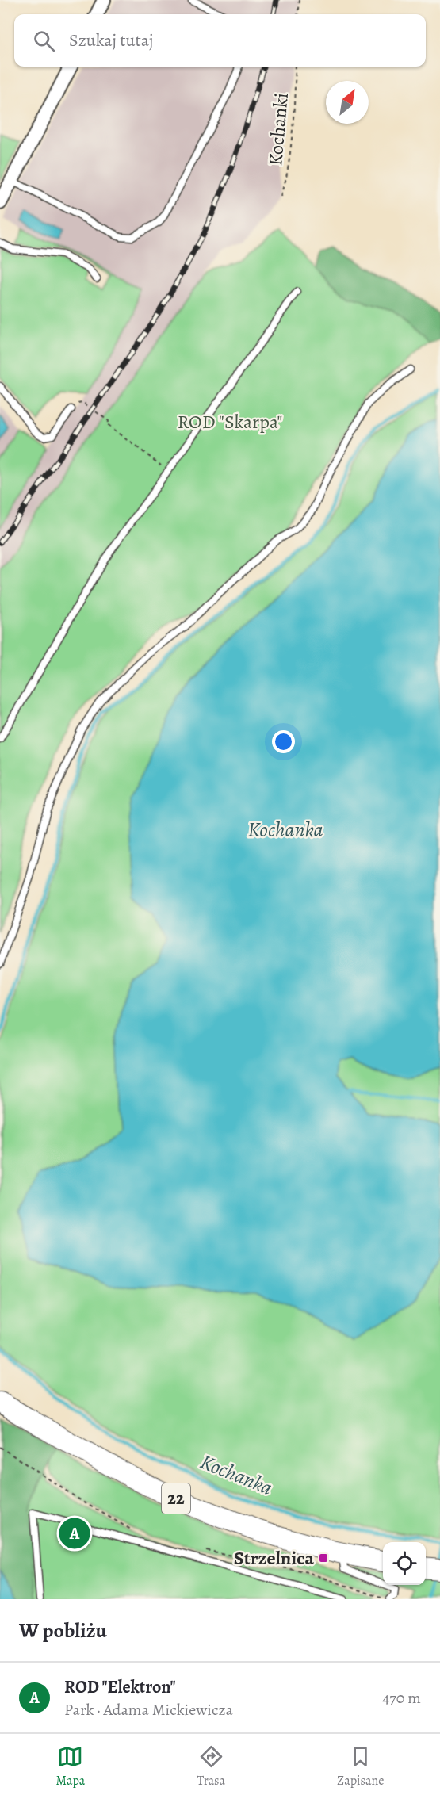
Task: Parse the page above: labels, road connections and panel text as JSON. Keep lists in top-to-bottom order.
{
  "streets": {
    "main road": ["22"],
    "path": ["Kochanki"]
  },
  "water": ["Kochanka"],
  "parks": ["ROD \"Skarpa\""],
  "places": {
    "transit": ["Strzelnica"]
  },
  "north": "top right",
  "page": {
    "search": "Szukaj tutaj",
    "pins": "A",
    "heading": "W pobliżu",
    "list": [
      {
        "mark": "A",
        "name": "ROD \"Elektron\"",
        "note": "Park · Adama Mickiewicza",
        "value": "470 m"
      }
    ],
    "nav": ["Mapa", "Trasa", "Zapisane"]
  }
}
